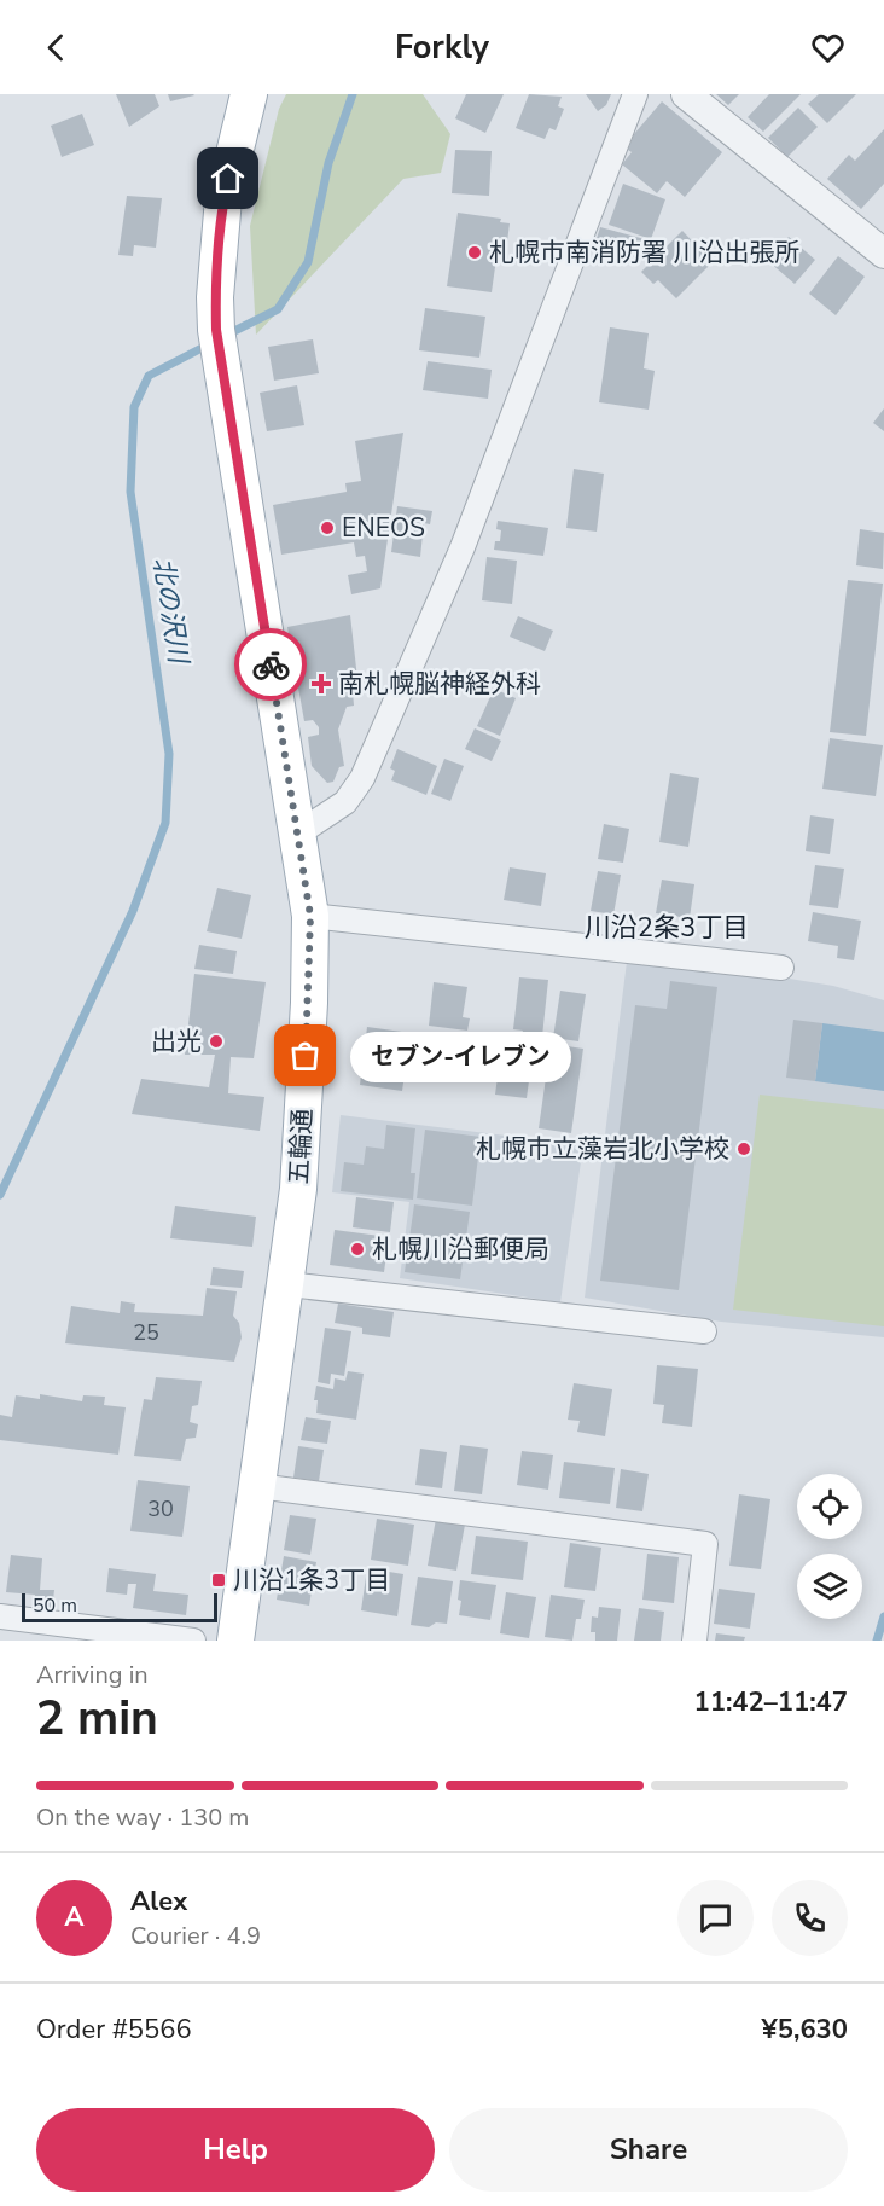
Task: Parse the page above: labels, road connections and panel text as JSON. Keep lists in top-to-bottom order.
{
  "streets": {
    "main road": ["五輪通"]
  },
  "districts": ["川沿2条3丁目"],
  "water": ["北の沢川"],
  "places": {
    "other": [
      "札幌市南消防署 川沿出張所",
      "ENEOS",
      "出光",
      "セブン-イレブン",
      "札幌市立藻岩北小学校",
      "札幌川沿郵便局"
    ],
    "health": ["南札幌脳神経外科"],
    "transit": ["川沿1条3丁目"]
  },
  "house_numbers": ["25", "30"],
  "scale_bar": "50 m",
  "page": {
    "header": "Forkly",
    "bubble": "セブン-イレブン",
    "scale": "50 m",
    "heading": ["2 min", "Arriving in", "11:42–11:47"],
    "panel": [
      "Alex",
      "Courier · 4.9",
      "Order #5566",
      "¥5,630"
    ],
    "bar": "On the way · 130 m",
    "round": "A",
    "buttons": ["Help", "Share"]
  }
}
